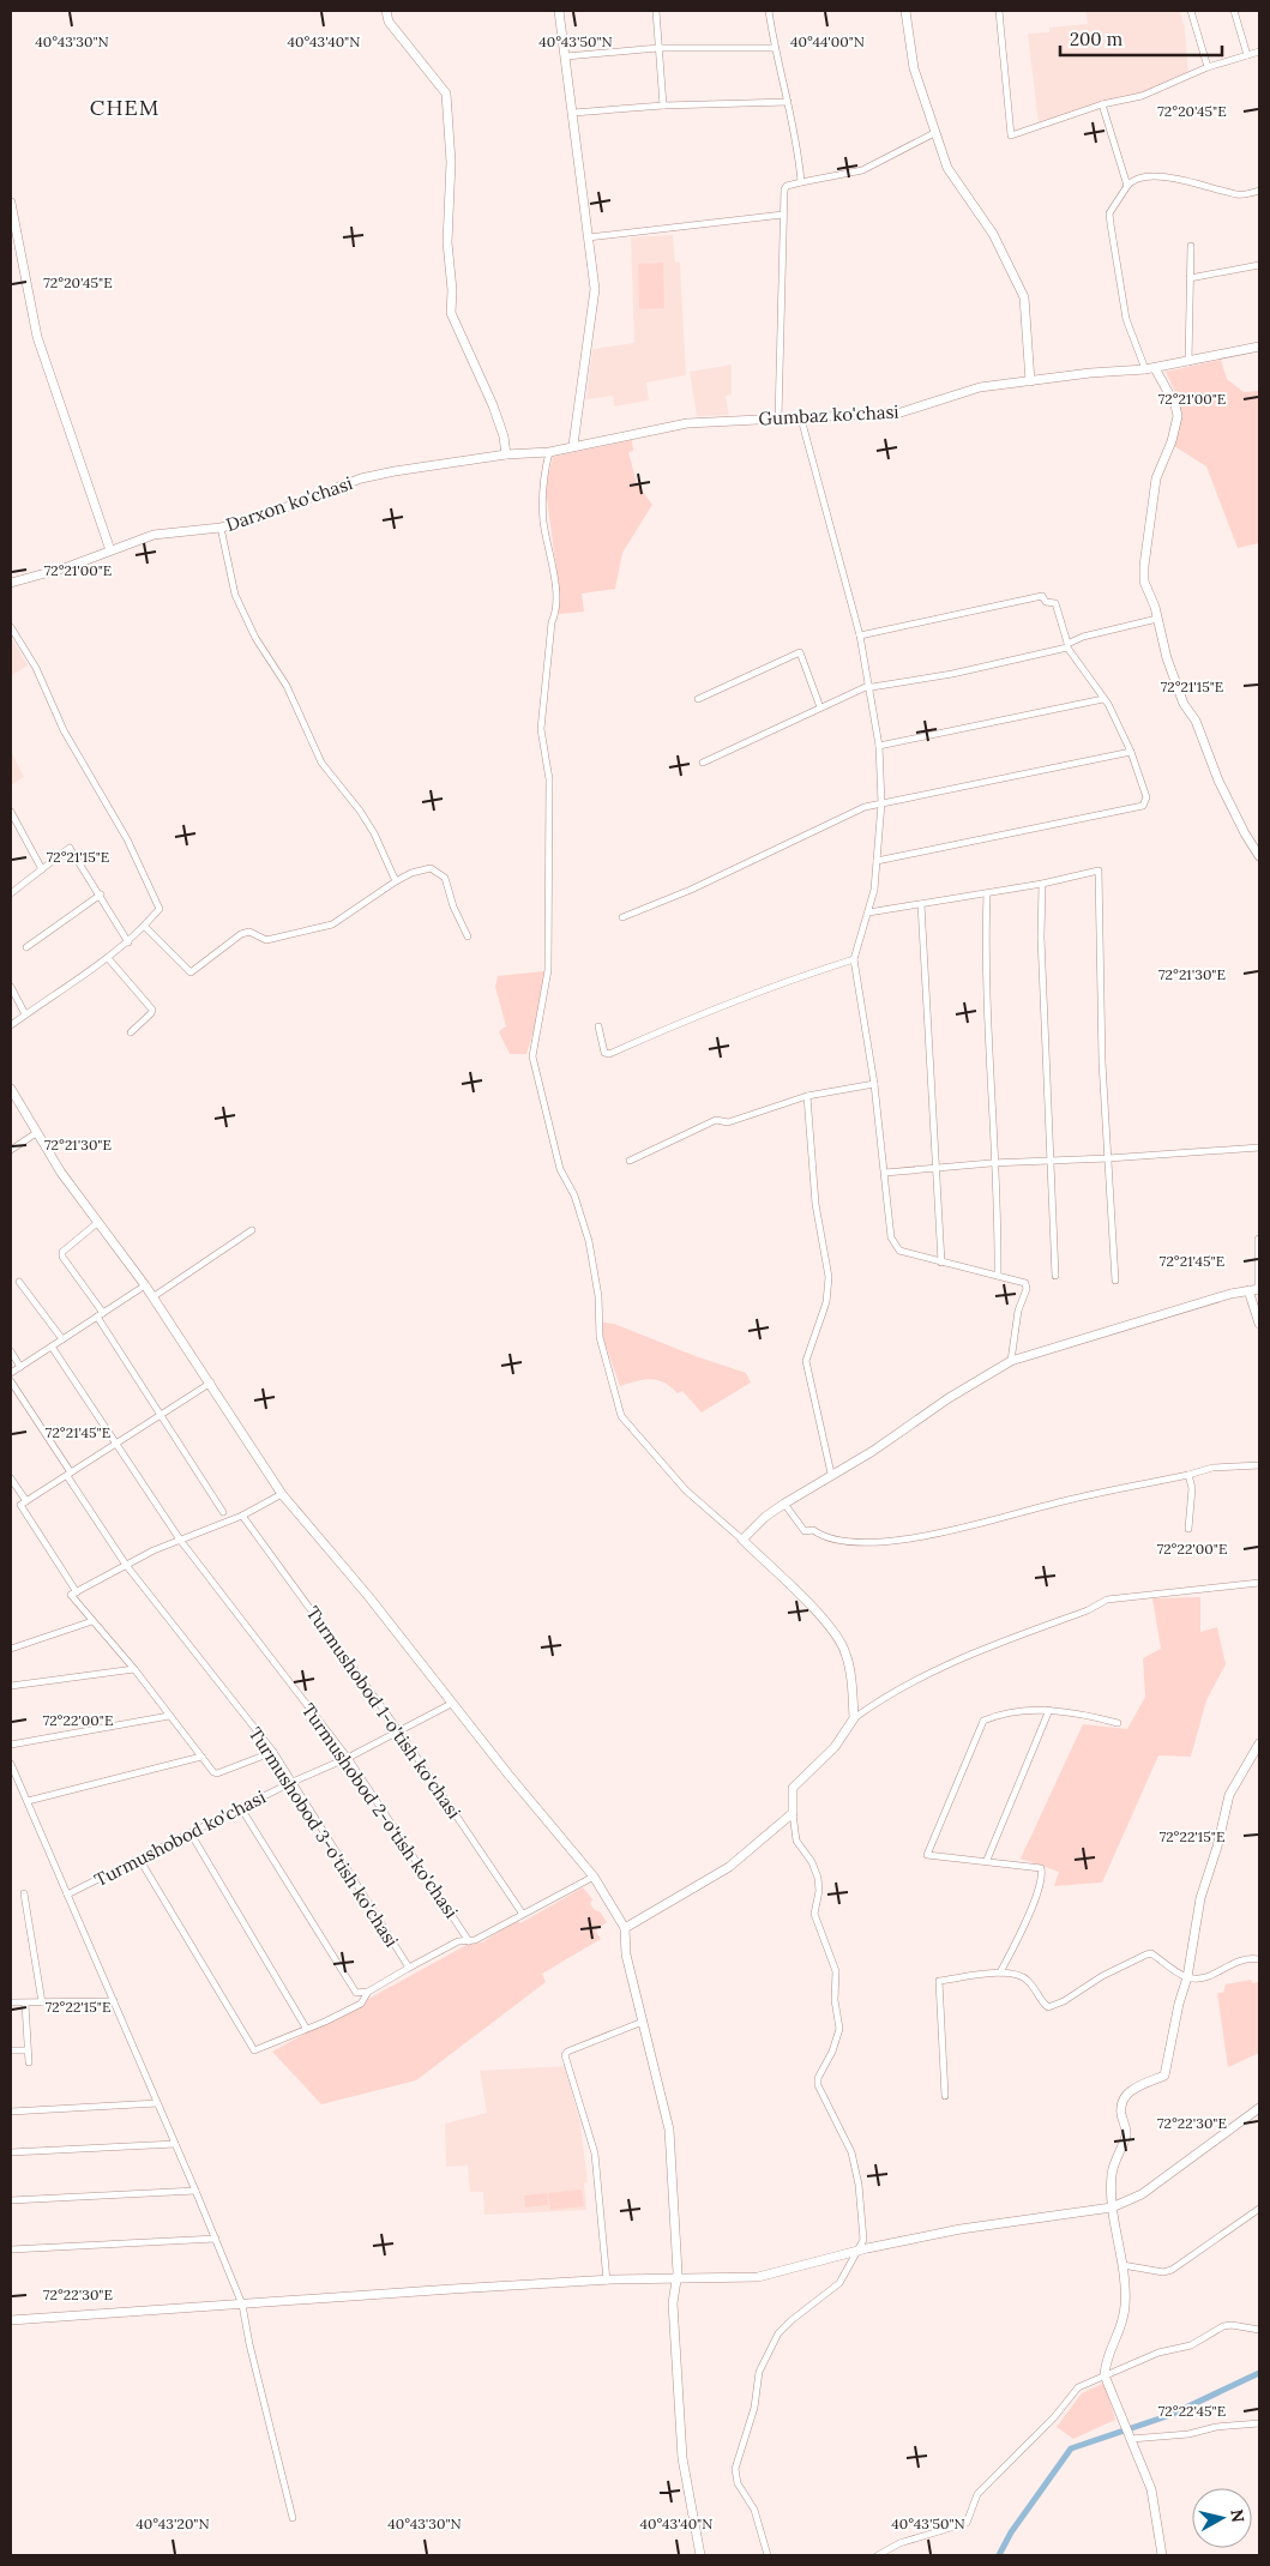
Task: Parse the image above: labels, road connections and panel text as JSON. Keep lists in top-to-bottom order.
{
  "streets": {
    "street": [
      "Gumbaz ko'chasi",
      "Darxon ko'chasi",
      "Turmushobod 1-o'tish ko'chasi",
      "Turmushobod 2-o'tish ko'chasi",
      "Turmushobod 3-o'tish ko'chasi",
      "Turmushobod ko'chasi"
    ]
  },
  "crossings": [
    ["Gumbaz ko'chasi", "Darxon ko'chasi"],
    ["Turmushobod 1-o'tish ko'chasi", "Turmushobod ko'chasi"],
    ["Turmushobod 2-o'tish ko'chasi", "Turmushobod ko'chasi"],
    ["Turmushobod 3-o'tish ko'chasi", "Turmushobod ko'chasi"]
  ],
  "districts": ["CHEM"],
  "scale_bar": "200 m",
  "north": "right",
  "coordinates": [
    "40°43'30\"N",
    "40°43'40\"N",
    "40°43'50\"N",
    "40°44'00\"N",
    "72°20'45\"E",
    "72°21'00\"E",
    "72°21'15\"E",
    "72°21'30\"E",
    "72°21'45\"E",
    "72°22'00\"E",
    "72°22'15\"E",
    "72°22'30\"E",
    "72°22'45\"E",
    "40°43'20\"N"
  ]
}
